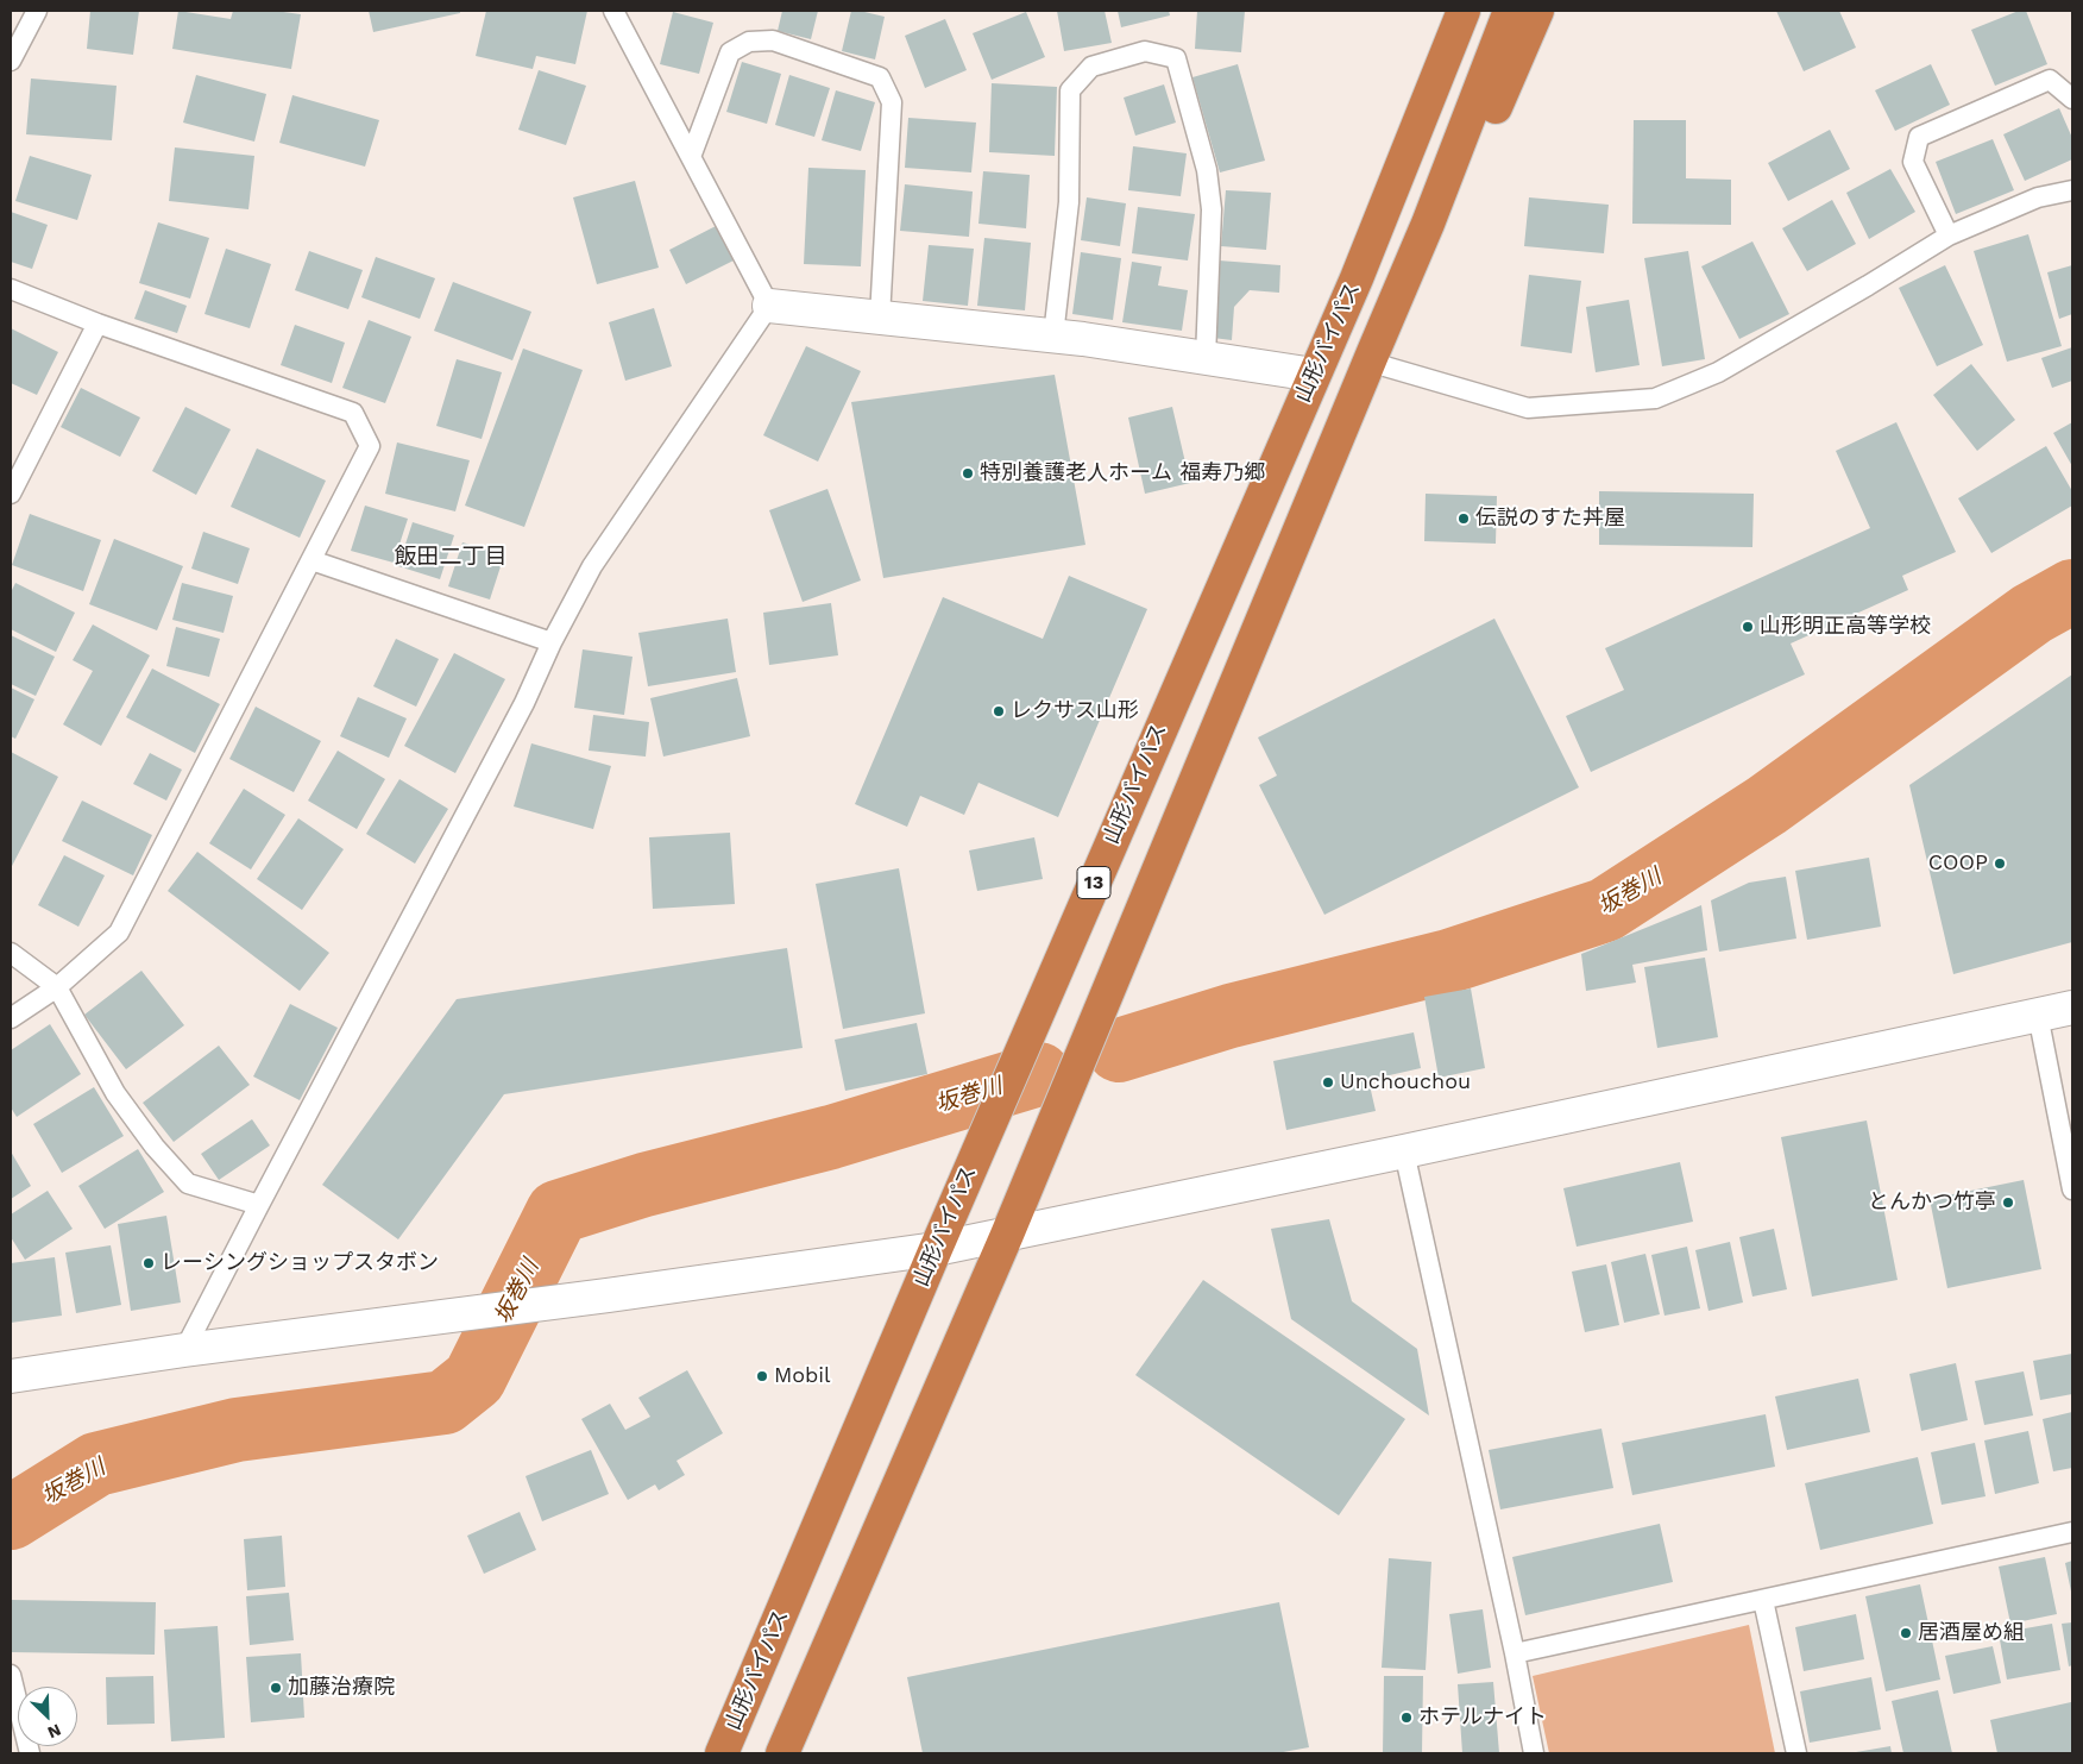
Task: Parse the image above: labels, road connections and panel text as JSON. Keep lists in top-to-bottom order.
{
  "streets": {
    "highway": ["山形バイパス", "13"]
  },
  "districts": ["飯田二丁目"],
  "water": ["坂巻川"],
  "places": [
    "特別養護老人ホーム 福寿乃郷",
    "伝説のすた丼屋",
    "山形明正高等学校",
    "レクサス山形",
    "COOP",
    "Unchouchou",
    "とんかつ竹亭",
    "レーシングショップスタボン",
    "Mobil",
    "居酒屋め組",
    "加藤治療院",
    "ホテルナイト"
  ],
  "north": "bottom right"
}
